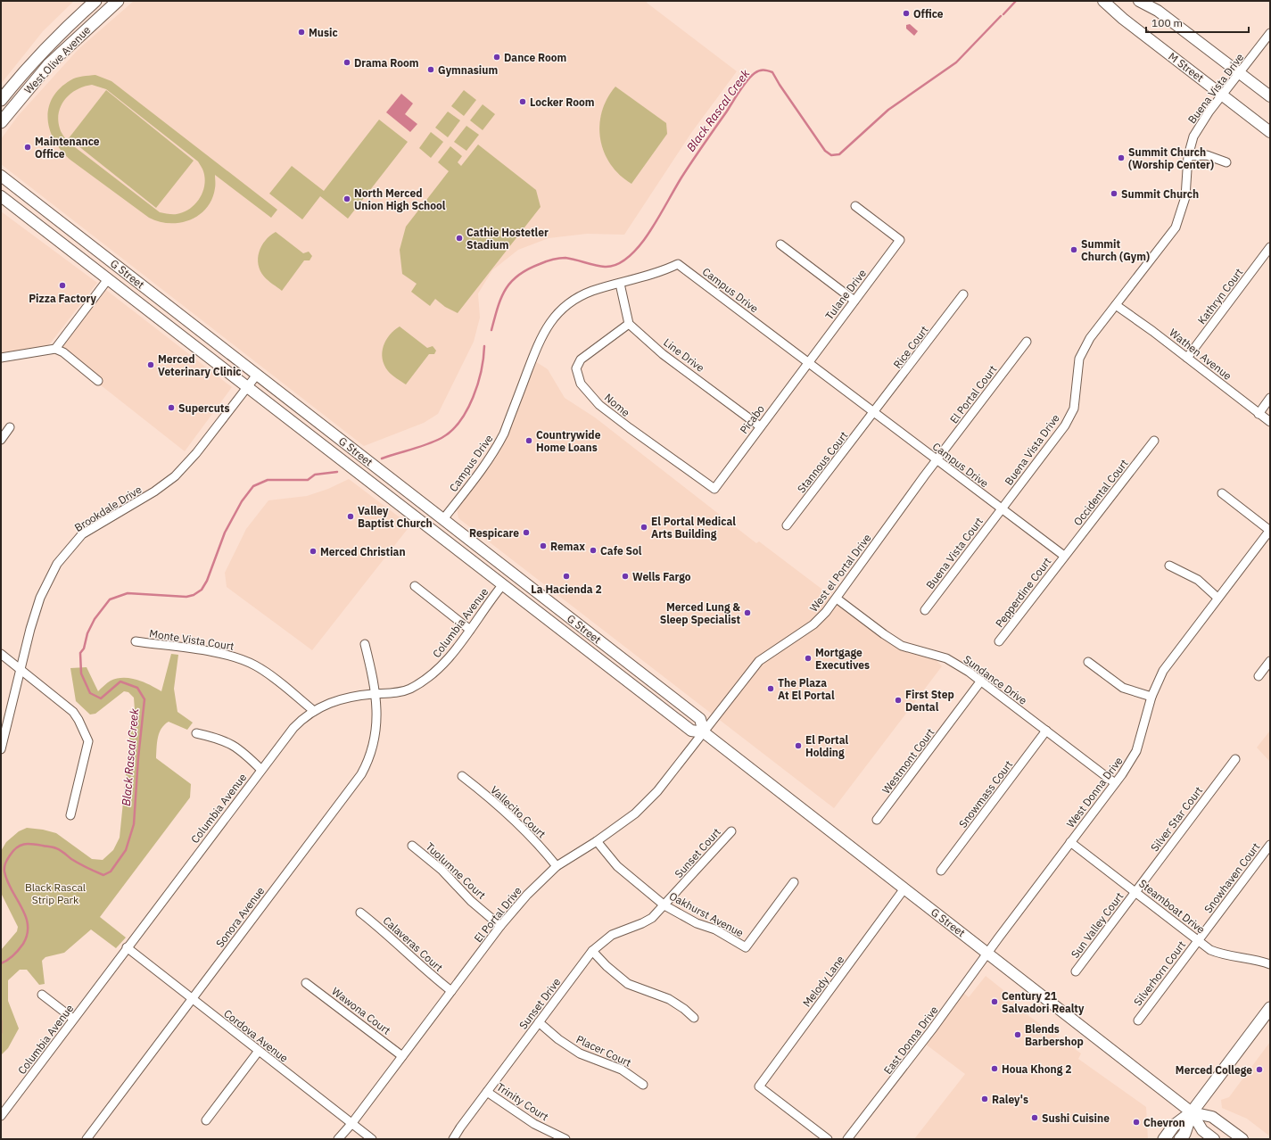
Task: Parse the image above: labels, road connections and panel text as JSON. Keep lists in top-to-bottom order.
{
  "streets": {
    "main road": ["West Olive Avenue"],
    "street": [
      "M Street",
      "Buena Vista Drive",
      "G Street",
      "Campus Drive",
      "Tulane Drive",
      "Kathryn Court",
      "Rice Court",
      "Wathen Avenue",
      "Line Drive",
      "El Portal Court",
      "Nome",
      "Picabo",
      "Stannous Court",
      "Occidental Court",
      "Brookdale Drive",
      "Buena Vista Court",
      "West el Portal Drive",
      "Pepperdine Court",
      "Columbia Avenue",
      "Monte Vista Court",
      "Sundance Drive",
      "Westmont Court",
      "West Donna Drive",
      "Snowmass Court",
      "Vallecito Court",
      "Silver Star Court",
      "Sunset Court",
      "Tuolumne Court",
      "Snowhaven Court",
      "Steamboat Drive",
      "El Portal Drive",
      "Oakhurst Avenue",
      "Sonora Avenue",
      "Sun Valley Court",
      "Calaveras Court",
      "Silverhorn Court",
      "Melody Lane",
      "Sunset Drive",
      "Wawona Court",
      "Cordova Avenue",
      "East Donna Drive",
      "Placer Court",
      "Trinity Court"
    ]
  },
  "crossings": [
    ["M Street", "Buena Vista Drive"],
    ["Buena Vista Drive", "Campus Drive"],
    ["Buena Vista Drive", "Wathen Avenue"],
    ["Buena Vista Drive", "Buena Vista Court"],
    ["G Street", "Campus Drive"],
    ["G Street", "Brookdale Drive"],
    ["G Street", "West el Portal Drive"],
    ["G Street", "Columbia Avenue"],
    ["G Street", "West Donna Drive"],
    ["G Street", "El Portal Drive"],
    ["G Street", "Melody Lane"],
    ["G Street", "East Donna Drive"],
    ["Campus Drive", "Tulane Drive"],
    ["Campus Drive", "Rice Court"],
    ["Campus Drive", "El Portal Court"],
    ["Campus Drive", "Picabo"],
    ["Campus Drive", "Stannous Court"],
    ["Campus Drive", "Occidental Court"],
    ["Campus Drive", "Buena Vista Court"],
    ["Campus Drive", "West el Portal Drive"],
    ["Campus Drive", "Pepperdine Court"],
    ["Tulane Drive", "Picabo"],
    ["Kathryn Court", "Wathen Avenue"],
    ["Rice Court", "Stannous Court"],
    ["Line Drive", "Nome"],
    ["Line Drive", "Picabo"],
    ["El Portal Court", "West el Portal Drive"],
    ["Nome", "Picabo"],
    ["Occidental Court", "Pepperdine Court"],
    ["West el Portal Drive", "Sundance Drive"],
    ["West el Portal Drive", "El Portal Drive"],
    ["Columbia Avenue", "Monte Vista Court"],
    ["Columbia Avenue", "Sonora Avenue"],
    ["Columbia Avenue", "Cordova Avenue"],
    ["Sundance Drive", "Westmont Court"],
    ["Sundance Drive", "West Donna Drive"],
    ["Sundance Drive", "Snowmass Court"],
    ["West Donna Drive", "Steamboat Drive"],
    ["West Donna Drive", "East Donna Drive"],
    ["Vallecito Court", "El Portal Drive"],
    ["Silver Star Court", "Steamboat Drive"],
    ["Silver Star Court", "Sun Valley Court"],
    ["Sunset Court", "Oakhurst Avenue"],
    ["Sunset Court", "Sunset Drive"],
    ["Tuolumne Court", "El Portal Drive"],
    ["Snowhaven Court", "Steamboat Drive"],
    ["Snowhaven Court", "Silverhorn Court"],
    ["Steamboat Drive", "Sun Valley Court"],
    ["Steamboat Drive", "Silverhorn Court"],
    ["El Portal Drive", "Oakhurst Avenue"],
    ["El Portal Drive", "Calaveras Court"],
    ["El Portal Drive", "Wawona Court"],
    ["El Portal Drive", "Cordova Avenue"],
    ["Oakhurst Avenue", "Sunset Drive"],
    ["Sonora Avenue", "Cordova Avenue"],
    ["Sunset Drive", "Placer Court"],
    ["Sunset Drive", "Trinity Court"]
  ],
  "water": ["Black Rascal Creek"],
  "parks": ["Black Rascal Strip Park"],
  "places": [
    "Office",
    "Music",
    "Dance Room",
    "Drama Room",
    "Gymnasium",
    "Locker Room",
    "Maintenance Office",
    "Summit Church (Worship Center)",
    "Summit Church",
    "North Merced Union High School",
    "Cathie Hostetler Stadium",
    "Summit Church (Gym)",
    "Pizza Factory",
    "Merced Veterinary Clinic",
    "Supercuts",
    "Countrywide Home Loans",
    "Valley Baptist Church",
    "El Portal Medical Arts Building",
    "Respicare",
    "Remax",
    "Cafe Sol",
    "Merced Christian",
    "La Hacienda 2",
    "Wells Fargo",
    "Merced Lung & Sleep Specialist",
    "Mortgage Executives",
    "The Plaza At El Portal",
    "First Step Dental",
    "El Portal Holding",
    "Century 21 Salvadori Realty",
    "Blends Barbershop",
    "Houa Khong 2",
    "Merced College",
    "Raley's",
    "Sushi Cuisine",
    "Chevron"
  ],
  "scale_bar": "100 m"
}
